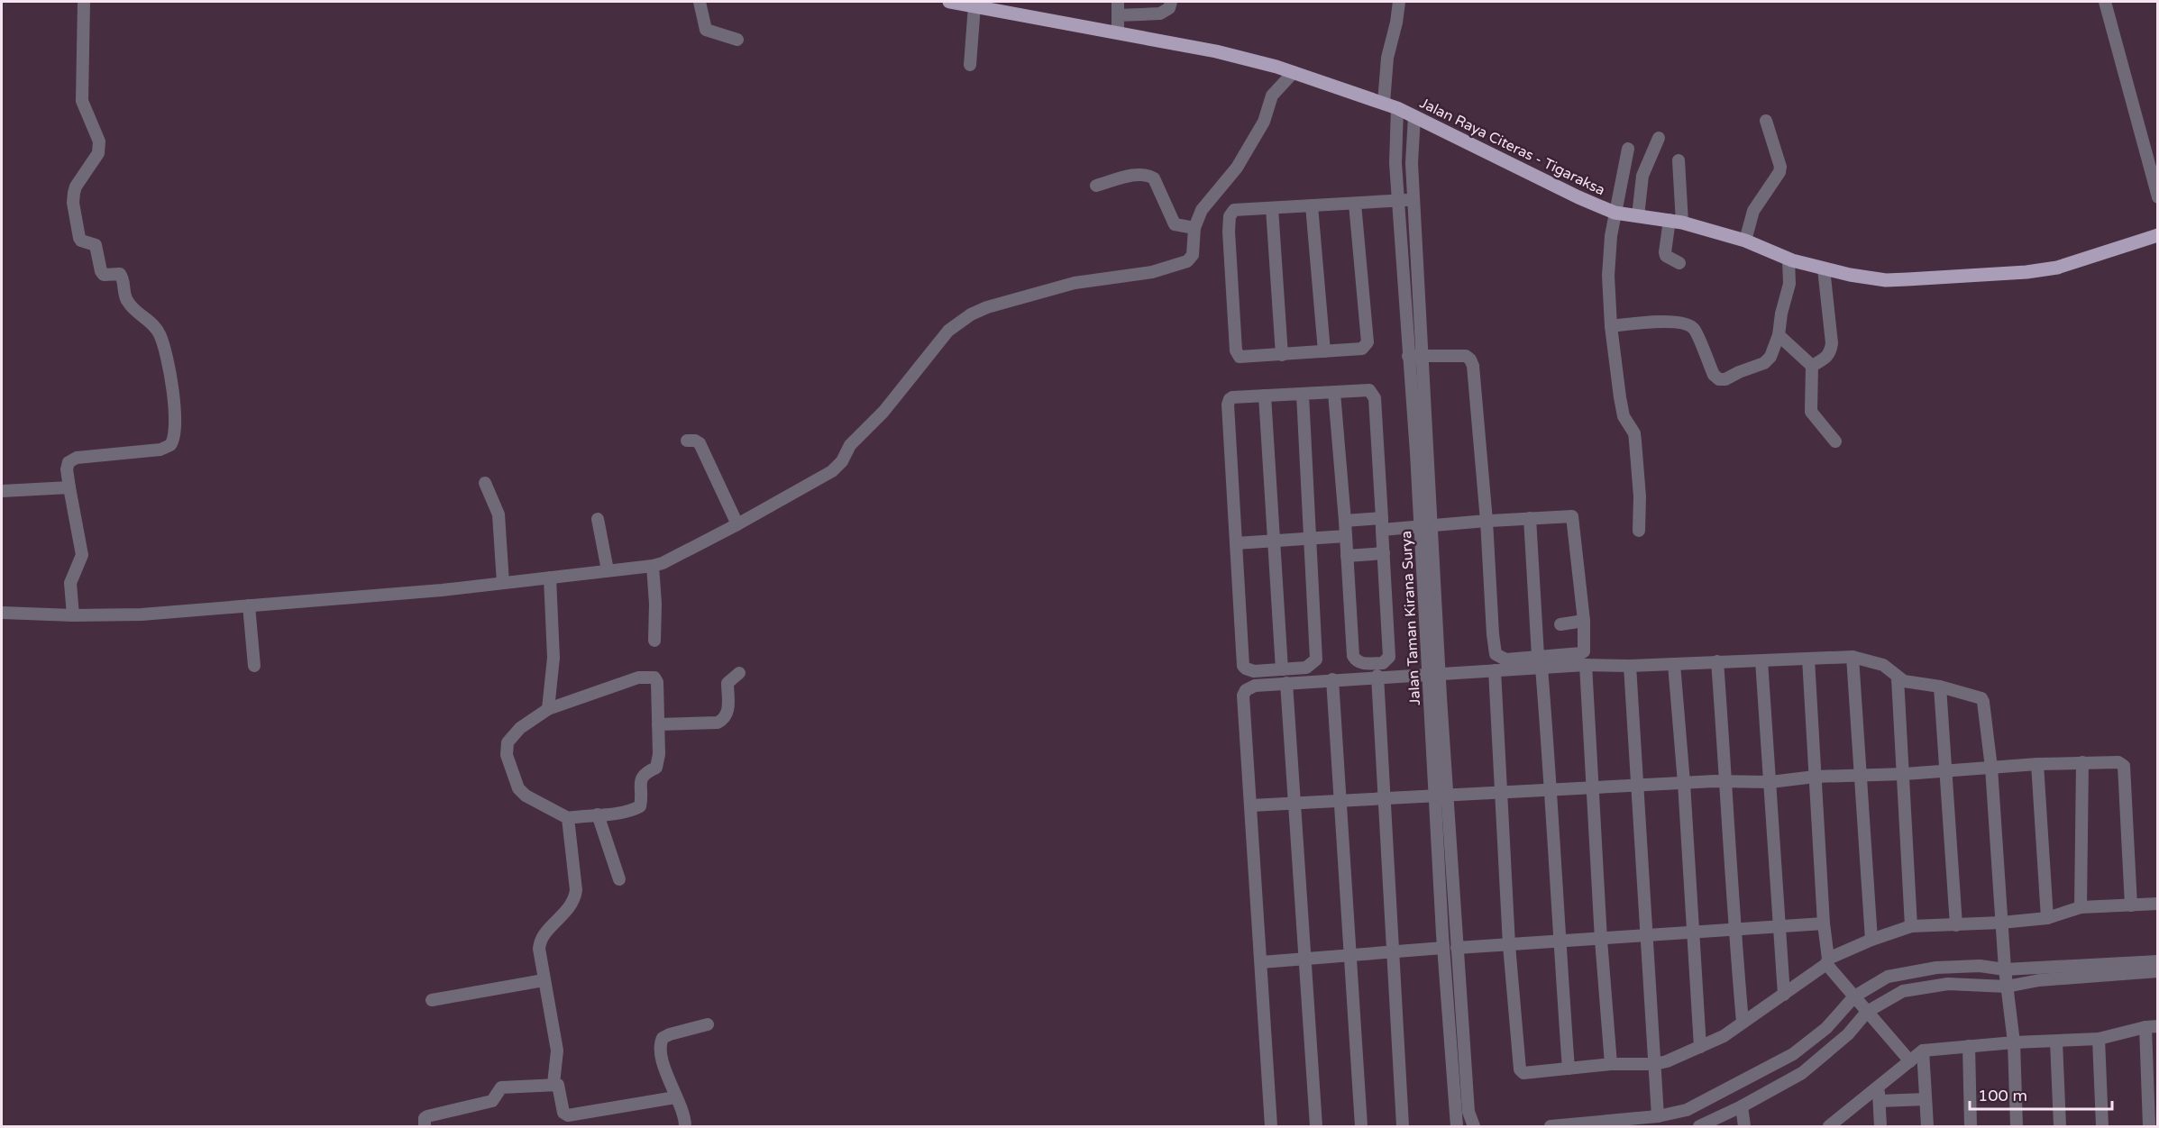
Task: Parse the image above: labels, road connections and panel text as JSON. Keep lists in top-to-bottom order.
{
  "streets": {
    "main road": ["Jalan Raya Citeras - Tigaraksa"],
    "street": ["Jalan Taman Kirana Surya"]
  },
  "crossings": [
    ["Jalan Raya Citeras - Tigaraksa", "Jalan Taman Kirana Surya"]
  ],
  "scale_bar": "100 m"
}
